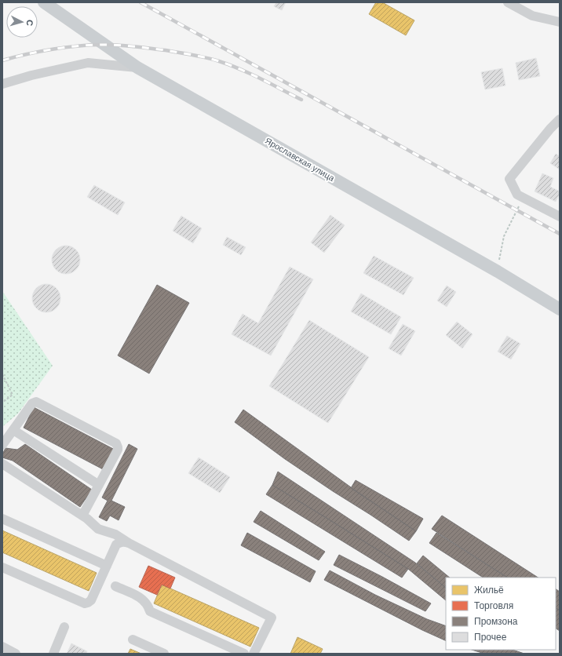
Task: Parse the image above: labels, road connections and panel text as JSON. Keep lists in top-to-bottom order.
{
  "streets": {
    "main road": ["Ярославская улица"]
  },
  "legend": [
    "Жильё",
    "Торговля",
    "Промзона",
    "Прочее"
  ],
  "north": "right"
}
